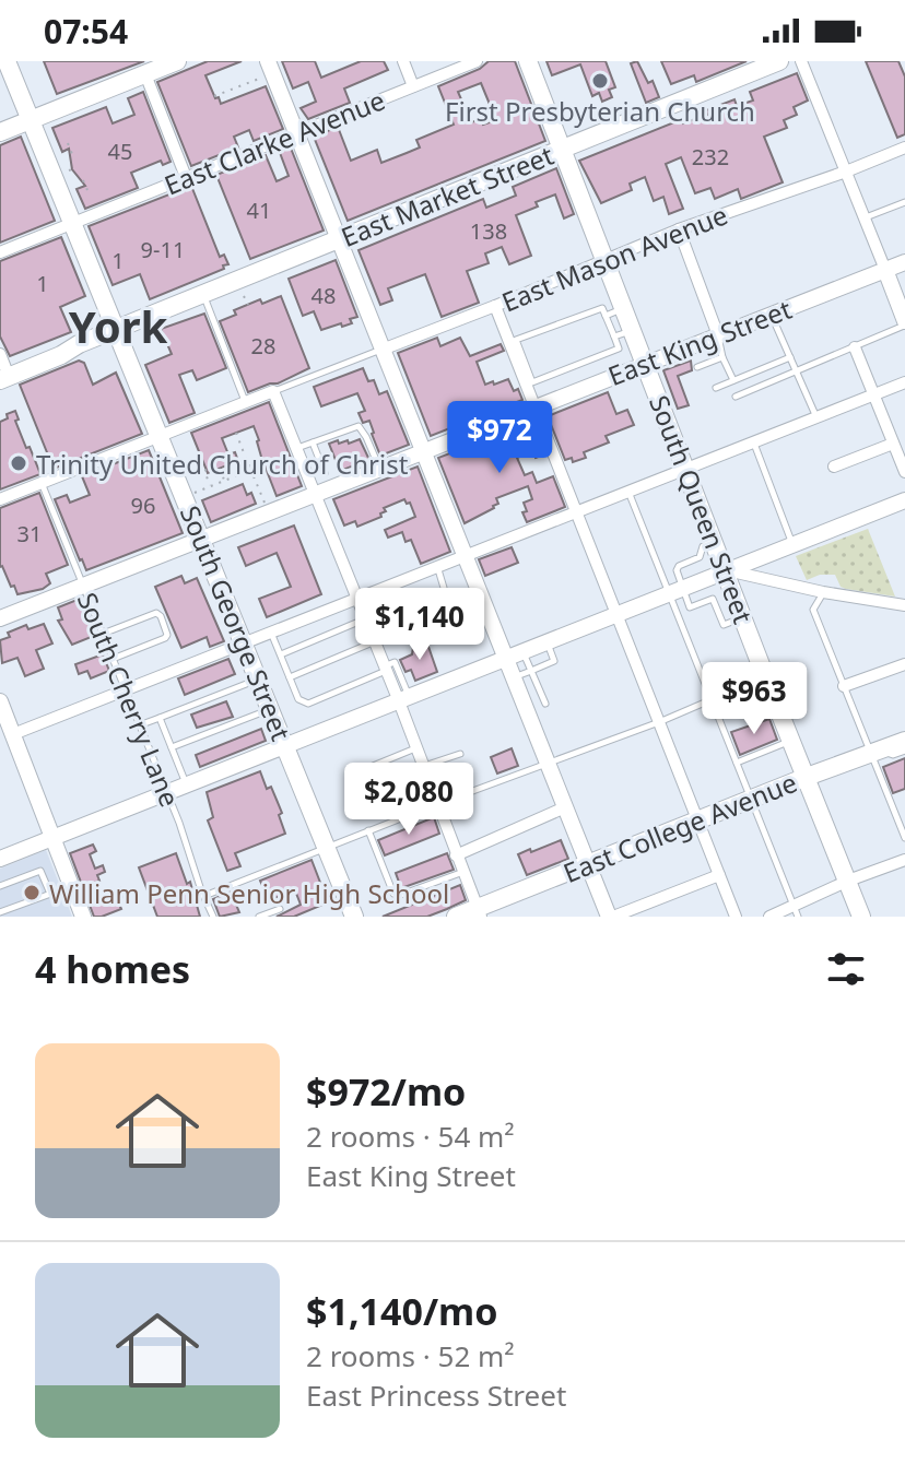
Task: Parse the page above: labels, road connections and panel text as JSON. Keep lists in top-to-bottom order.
{
  "streets": {
    "main road": [
      "East Market Street",
      "South Queen Street",
      "South George Street",
      "East College Avenue"
    ],
    "street": ["East Clarke Avenue", "East Mason Avenue", "East King Street"],
    "lane": ["South Cherry Lane"]
  },
  "crossings": [
    ["East Clarke Avenue", "South George Street"],
    ["East Market Street", "South Queen Street"],
    ["East Market Street", "South George Street"],
    ["East Mason Avenue", "South Queen Street"],
    ["East King Street", "South Queen Street"],
    ["East King Street", "South George Street"],
    ["East King Street", "South Cherry Lane"],
    ["South Queen Street", "East College Avenue"]
  ],
  "districts": ["York"],
  "places": ["First Presbyterian Church", "Trinity United Church of Christ", "William Penn Senior High School"],
  "house_numbers": [
    "45",
    "232",
    "41",
    "138",
    "9-11",
    "1",
    "1",
    "48",
    "28",
    "96",
    "31"
  ],
  "page": {
    "status": "07:54",
    "price": [
      "$972",
      "$1,140",
      "$963",
      "$2,080"
    ],
    "heading": "4 homes",
    "list": [
      {
        "name": "$972/mo",
        "note": "2 rooms · 54 m² · East King Street"
      },
      {
        "name": "$1,140/mo",
        "note": "2 rooms · 52 m² · East Princess Street"
      }
    ]
  }
}
